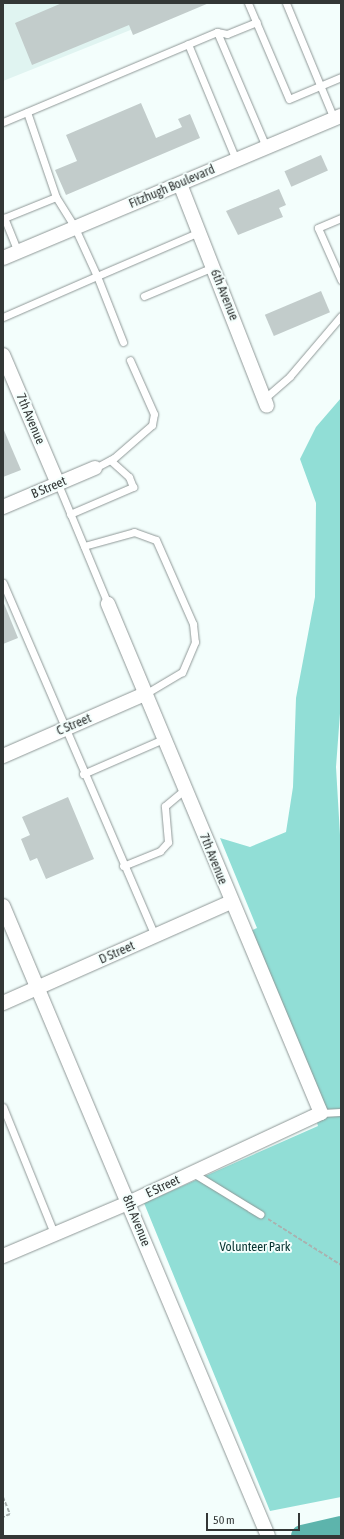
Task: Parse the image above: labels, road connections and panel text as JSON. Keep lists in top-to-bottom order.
{
  "streets": {
    "street": [
      "Fitzhugh Boulevard",
      "6th Avenue",
      "7th Avenue",
      "B Street",
      "C Street",
      "D Street",
      "E Street",
      "8th Avenue"
    ]
  },
  "crossings": [
    ["Fitzhugh Boulevard", "6th Avenue"],
    ["7th Avenue", "B Street"],
    ["7th Avenue", "C Street"],
    ["7th Avenue", "D Street"],
    ["7th Avenue", "E Street"],
    ["D Street", "8th Avenue"],
    ["E Street", "8th Avenue"]
  ],
  "parks": ["Volunteer Park"],
  "scale_bar": "50 m"
}
